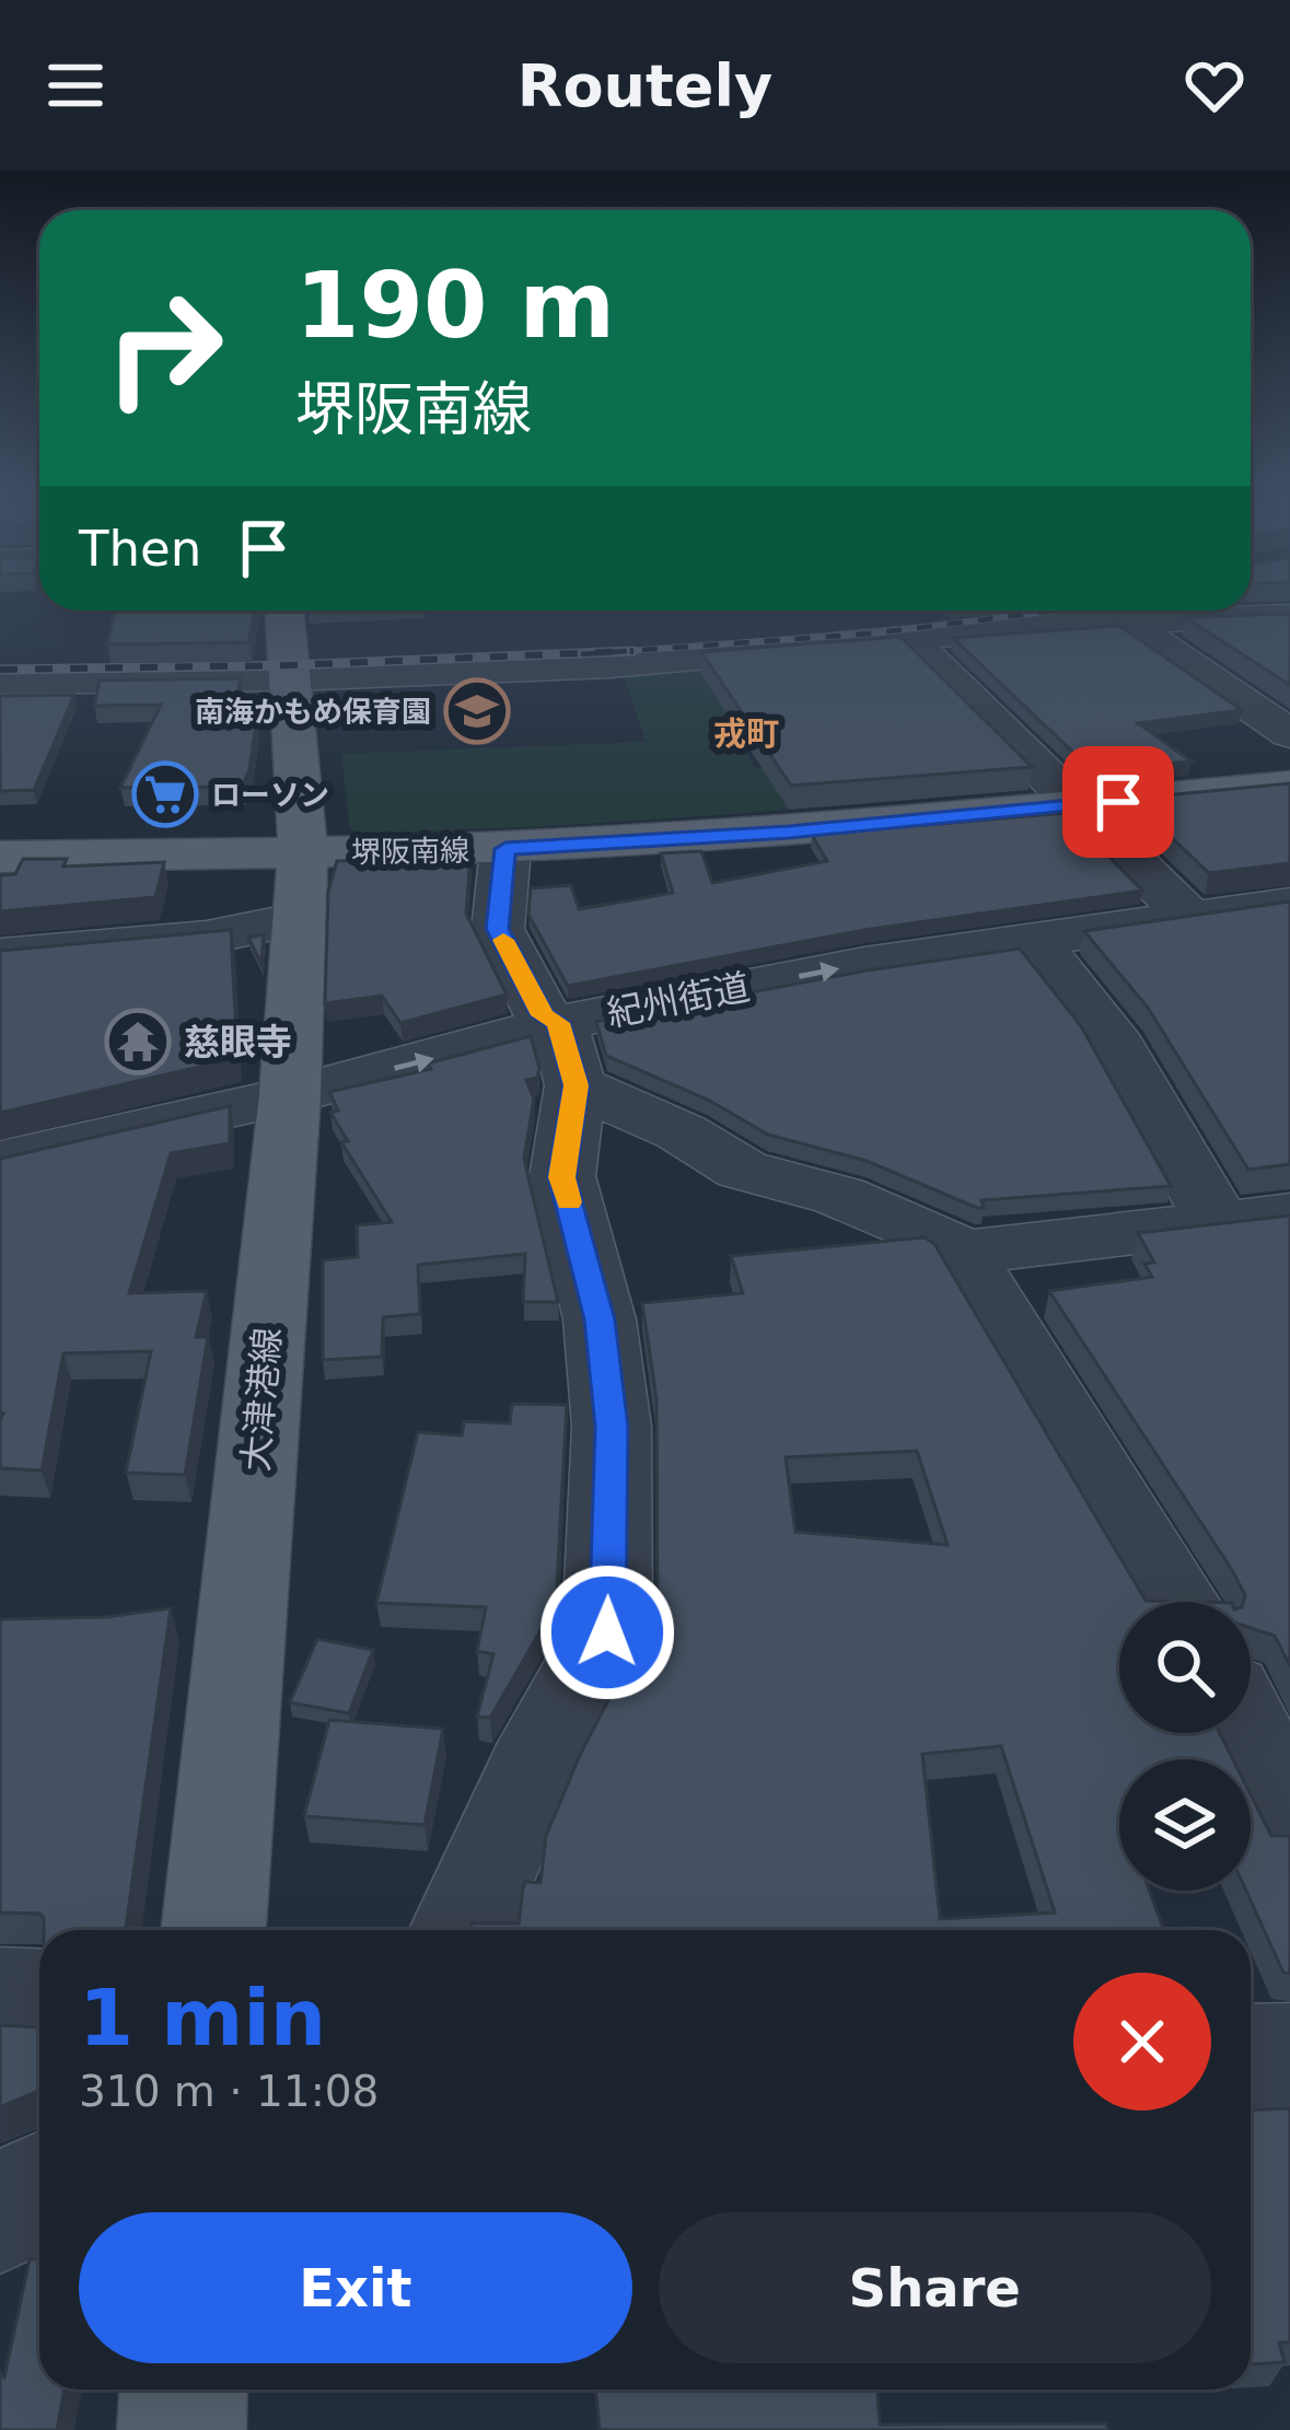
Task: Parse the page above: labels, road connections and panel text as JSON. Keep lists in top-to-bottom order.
{
  "streets": {
    "main road": ["堺阪南線", "大津港線"],
    "street": ["紀州街道"]
  },
  "crossings": [
    ["堺阪南線", "大津港線"],
    ["紀州街道", "大津港線"]
  ],
  "districts": ["戎町"],
  "places": {
    "school or university": ["南海かもめ保育園"],
    "supermarket": ["ローソン"],
    "temple": ["慈眼寺"]
  },
  "page": {
    "header": "Routely",
    "turn": ["190 m", "堺阪南線"],
    "then": "Then",
    "heading": ["1 min", "310 m · 11:08"],
    "buttons": ["Exit", "Share"]
  }
}
